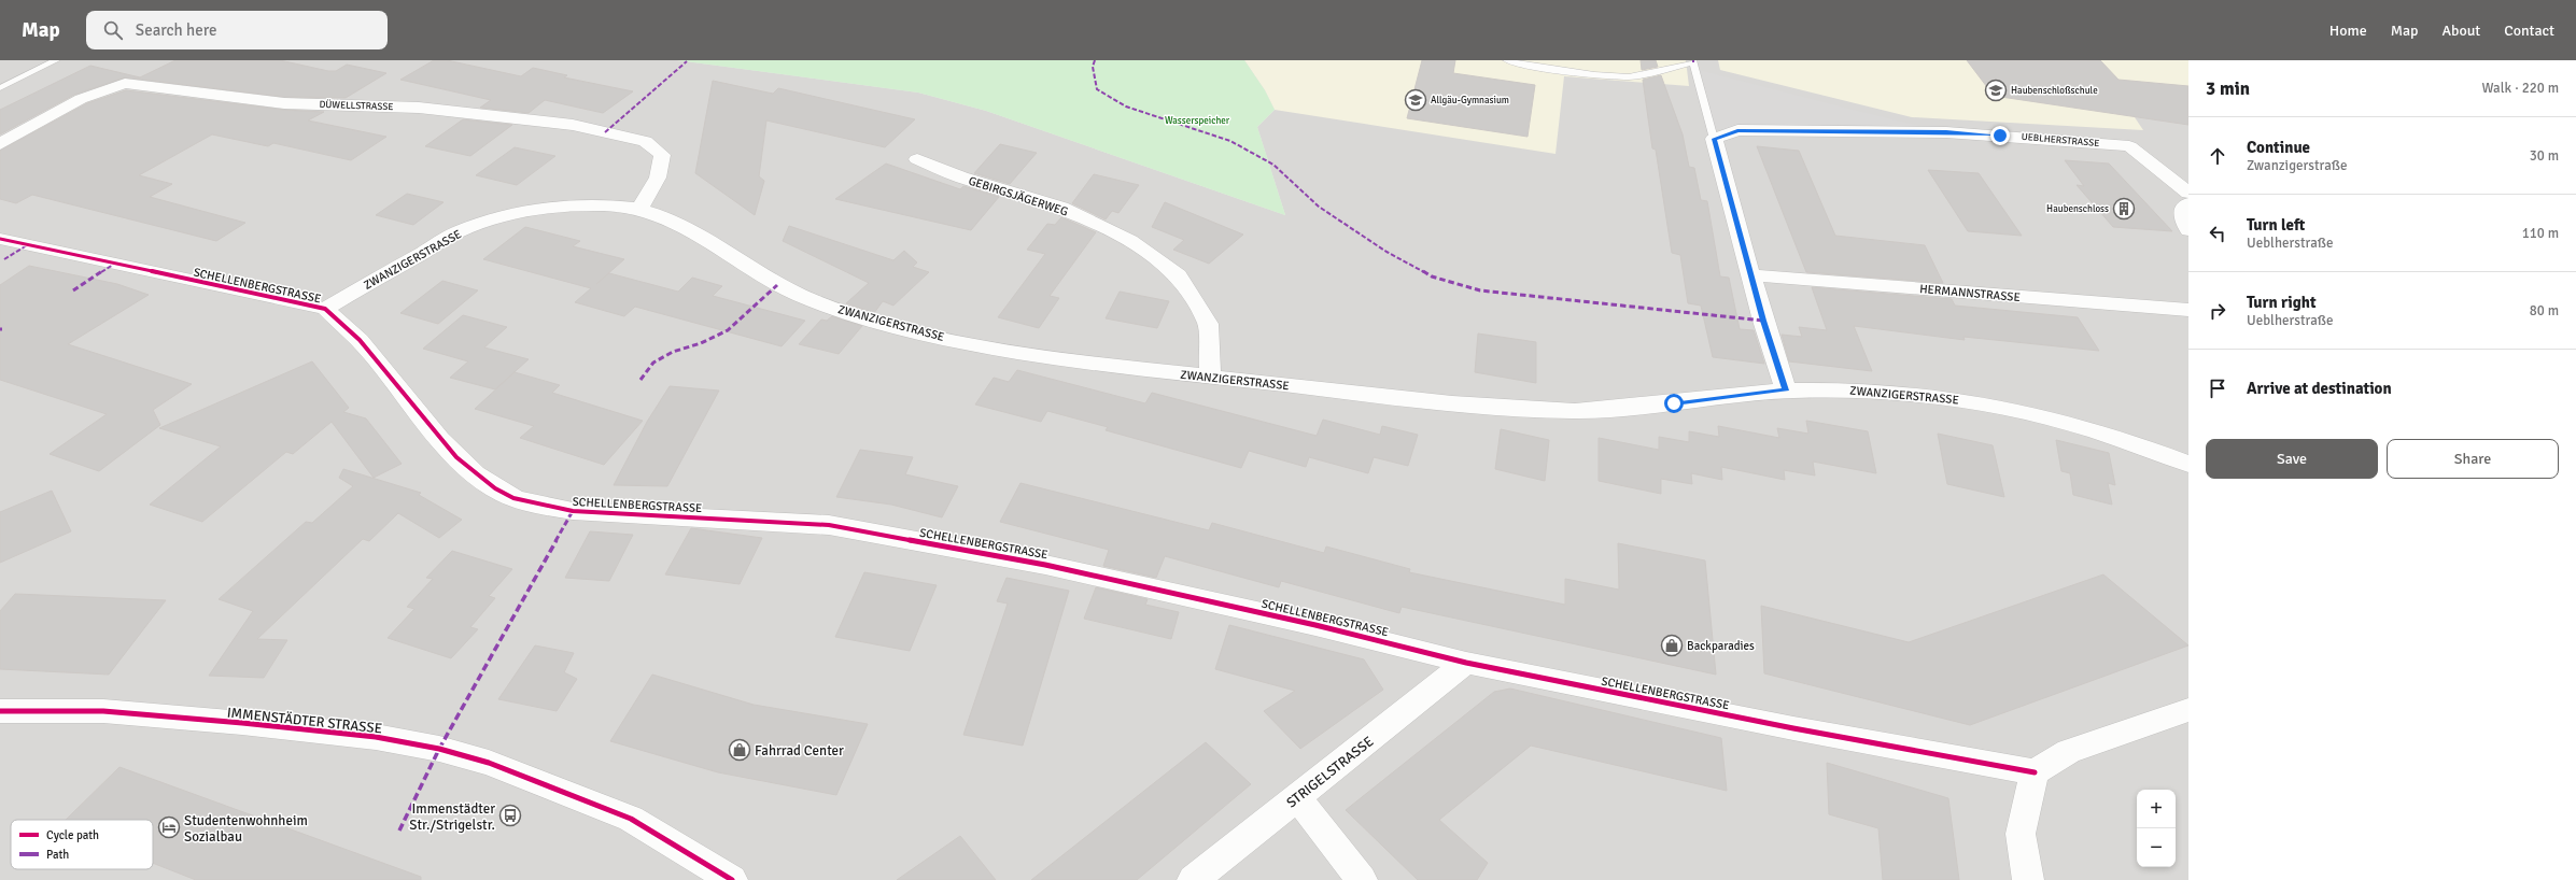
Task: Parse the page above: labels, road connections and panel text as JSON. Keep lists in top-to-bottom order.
{
  "streets": {
    "street": [
      "DÜWELLSTRASSE",
      "UEBLHERSTRASSE",
      "GEBIRGSJÄGERWEG",
      "ZWANZIGERSTRASSE",
      "SCHELLENBERGSTRASSE",
      "HERMANNSTRASSE",
      "IMMENSTÄDTER STRASSE",
      "STRIGELSTRASSE"
    ]
  },
  "crossings": [
    ["DÜWELLSTRASSE", "ZWANZIGERSTRASSE"],
    ["GEBIRGSJÄGERWEG", "ZWANZIGERSTRASSE"],
    ["ZWANZIGERSTRASSE", "SCHELLENBERGSTRASSE"],
    ["SCHELLENBERGSTRASSE", "STRIGELSTRASSE"]
  ],
  "parks": ["Wasserspeicher"],
  "places": {
    "school or university": ["Haubenschloßschule", "Allgäu-Gymnasium"],
    "building": ["Haubenschloss"],
    "shop": ["Backparadies", "Fahrrad Center"],
    "bus stop": ["Immenstädter Str./Strigelstr."],
    "hotel": ["Studentenwohnheim Sozialbau"]
  },
  "legend": ["Cycle path", "Path"],
  "page": {
    "header": "Map",
    "search": "Search here",
    "nav": [
      "Home",
      "Map",
      "About",
      "Contact"
    ],
    "heading": ["3 min", "Walk · 220 m"],
    "list": [
      ["Continue", "Zwanzigerstraße", "30 m"],
      ["Turn left", "Ueblherstraße", "110 m"],
      ["Turn right", "Ueblherstraße", "80 m"],
      "Arrive at destination"
    ],
    "buttons": ["Save", "Share"],
    "map_buttons": ["+", "−"]
  }
}
